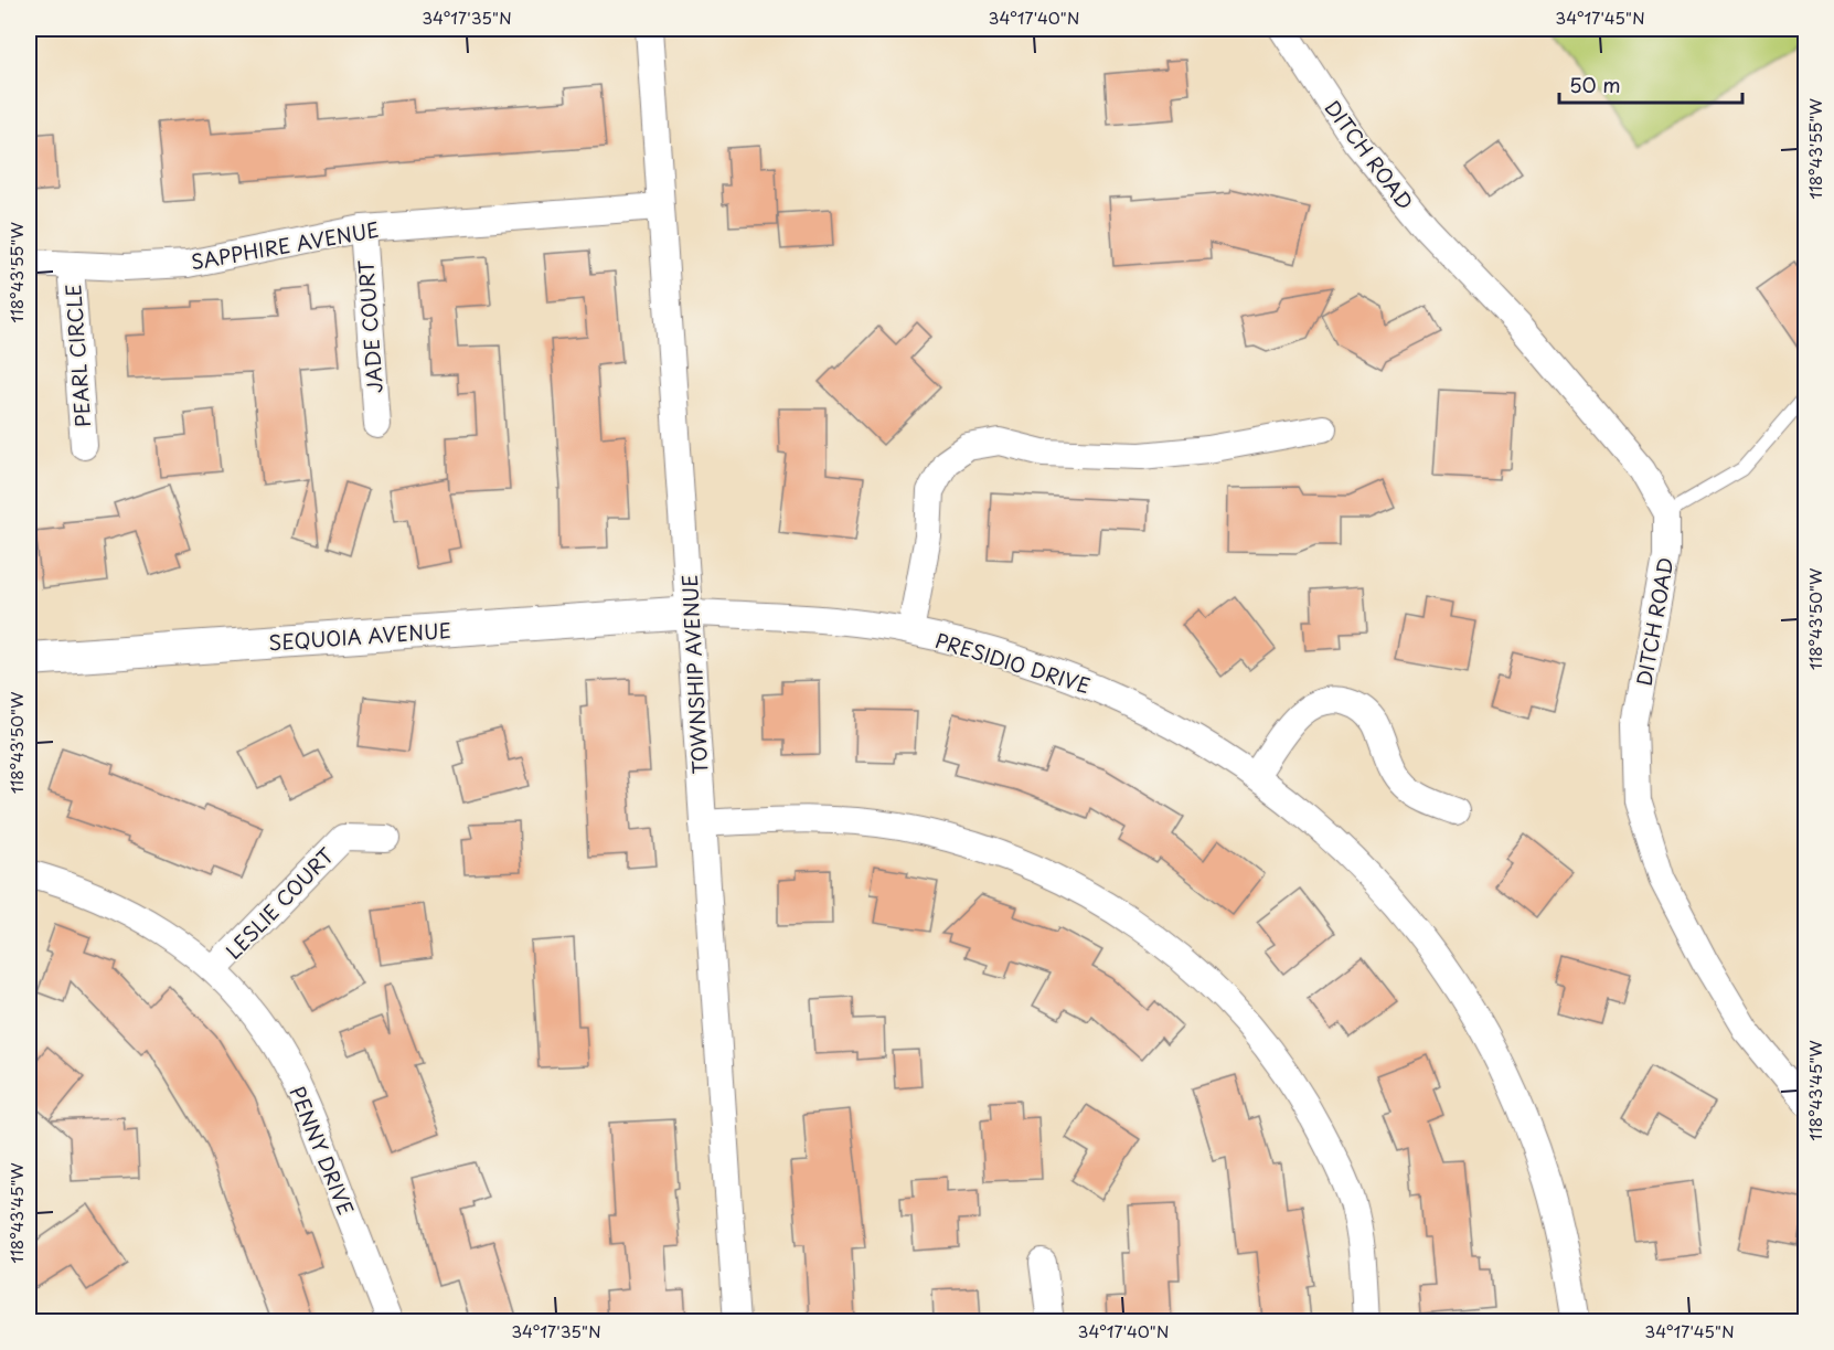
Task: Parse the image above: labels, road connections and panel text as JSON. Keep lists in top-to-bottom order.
{
  "streets": {
    "street": [
      "DITCH ROAD",
      "SAPPHIRE AVENUE",
      "JADE COURT",
      "PEARL CIRCLE",
      "SEQUOIA AVENUE",
      "PRESIDIO DRIVE",
      "TOWNSHIP AVENUE",
      "LESLIE COURT",
      "PENNY DRIVE"
    ]
  },
  "crossings": [
    ["SAPPHIRE AVENUE", "JADE COURT"],
    ["SAPPHIRE AVENUE", "PEARL CIRCLE"],
    ["SAPPHIRE AVENUE", "TOWNSHIP AVENUE"],
    ["SEQUOIA AVENUE", "PRESIDIO DRIVE"],
    ["SEQUOIA AVENUE", "TOWNSHIP AVENUE"],
    ["PRESIDIO DRIVE", "TOWNSHIP AVENUE"],
    ["LESLIE COURT", "PENNY DRIVE"]
  ],
  "scale_bar": "50 m",
  "coordinates": [
    "34°17'35\"N",
    "34°17'40\"N",
    "34°17'45\"N",
    "118°43'55\"W",
    "118°43'50\"W",
    "118°43'45\"W"
  ]
}
